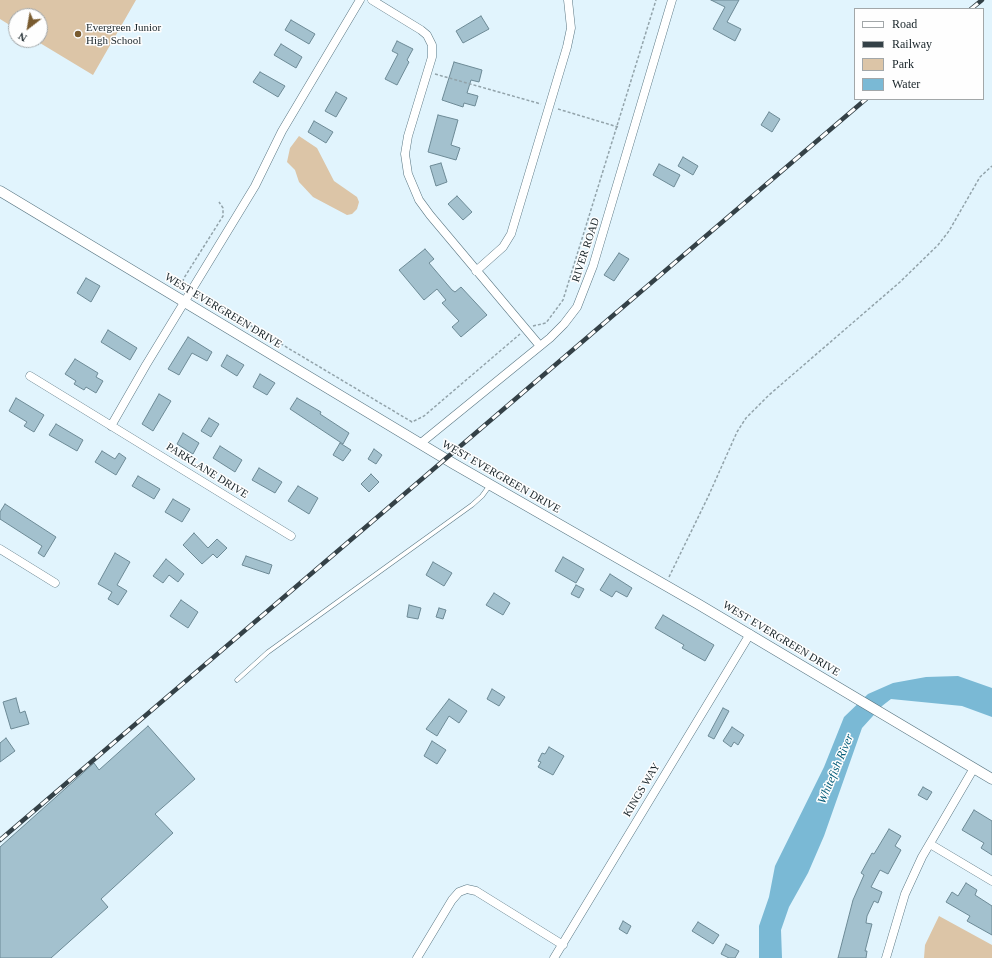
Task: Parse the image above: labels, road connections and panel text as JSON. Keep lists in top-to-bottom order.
{
  "streets": {
    "street": [
      "RIVER ROAD",
      "WEST EVERGREEN DRIVE",
      "PARKLANE DRIVE",
      "KINGS WAY"
    ]
  },
  "crossings": [
    ["RIVER ROAD", "WEST EVERGREEN DRIVE"],
    ["WEST EVERGREEN DRIVE", "KINGS WAY"]
  ],
  "water": ["Whitefish River"],
  "places": ["Evergreen Junior High School"],
  "legend": [
    "Road",
    "Railway",
    "Park",
    "Water"
  ],
  "north": "bottom left"
}
